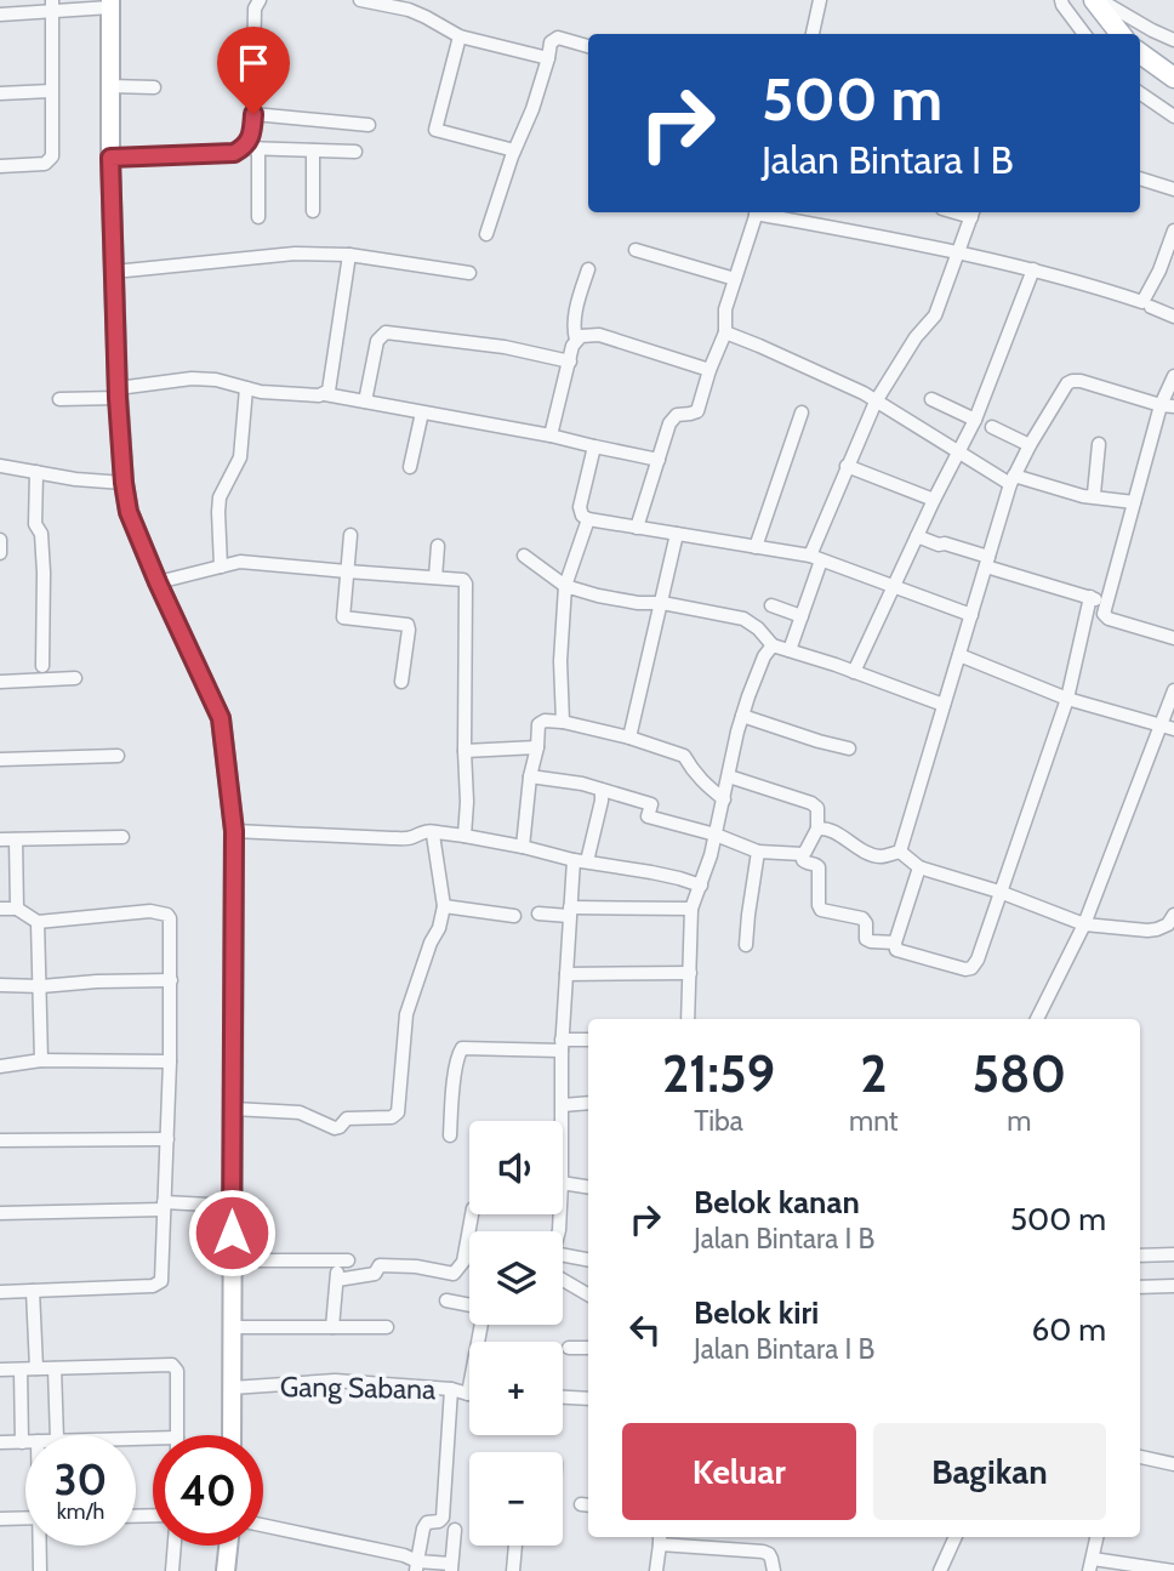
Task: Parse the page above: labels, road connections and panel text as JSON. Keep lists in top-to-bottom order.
{
  "streets": {
    "street": ["Gang Sabana"]
  },
  "page": {
    "turn": ["500 m", "Jalan Bintara I B"],
    "eta": [
      "21:59",
      "Tiba",
      "2",
      "mnt",
      "580",
      "m"
    ],
    "map_buttons": ["+", "−"],
    "list": [
      {
        "name": "Belok kanan",
        "note": "Jalan Bintara I B",
        "value": "500 m"
      },
      {
        "name": "Belok kiri",
        "note": "Jalan Bintara I B",
        "value": "60 m"
      }
    ],
    "buttons": ["Keluar", "Bagikan"],
    "speed": "30 km/h",
    "limit": "40"
  }
}
